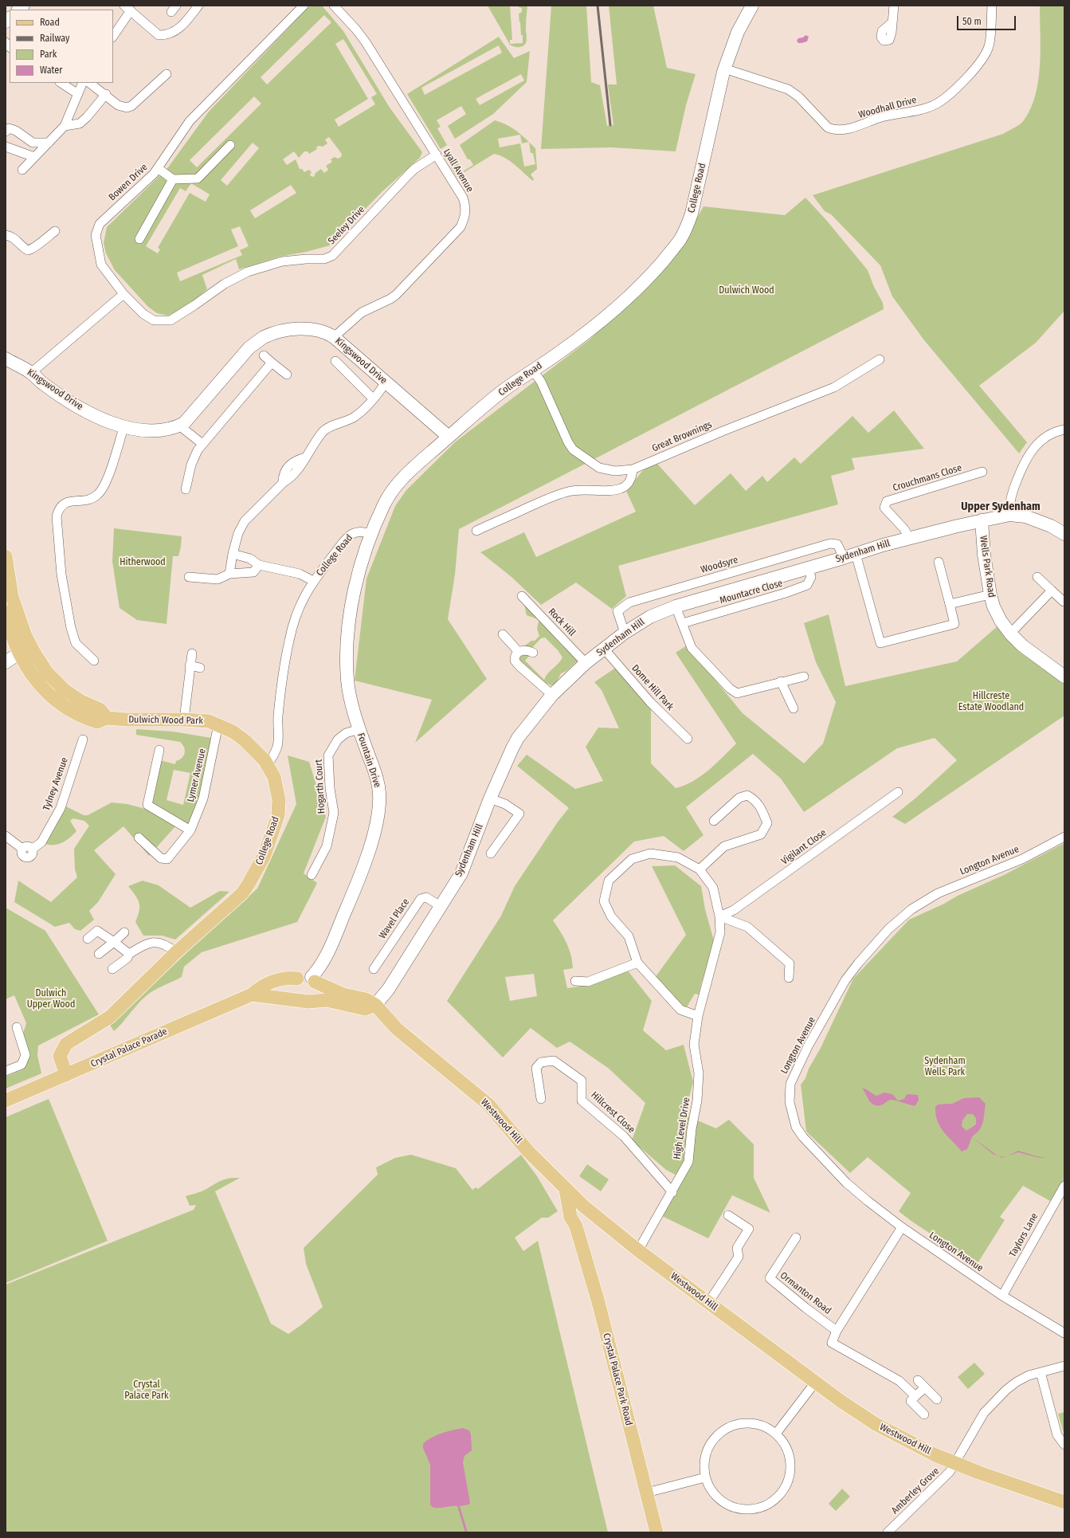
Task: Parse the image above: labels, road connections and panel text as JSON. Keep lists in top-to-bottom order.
{
  "streets": {
    "main road": [
      "College Road",
      "Dulwich Wood Park",
      "Crystal Palace Parade",
      "Westwood Hill",
      "Crystal Palace Park Road"
    ],
    "street": [
      "Woodhall Drive",
      "Lyall Avenue",
      "Bowen Drive",
      "Seeley Drive",
      "Kingswood Drive",
      "Great Brownings",
      "Crouchmans Close",
      "Sydenham Hill",
      "Woodsyre",
      "Wells Park Road",
      "Mountacre Close",
      "Rock Hill",
      "Dome Hill Park",
      "Fountain Drive",
      "Lymer Avenue",
      "Tylney Avenue",
      "Hogarth Court",
      "Vigilant Close",
      "Longton Avenue",
      "Wavel Place",
      "Hillcrest Close",
      "High Level Drive",
      "Taylors Lane",
      "Ormanton Road",
      "Amberley Grove"
    ]
  },
  "crossings": [
    ["Woodhall Drive", "College Road"],
    ["Lyall Avenue", "Seeley Drive"],
    ["Lyall Avenue", "Kingswood Drive"],
    ["Bowen Drive", "Seeley Drive"],
    ["College Road", "Kingswood Drive"],
    ["College Road", "Great Brownings"],
    ["College Road", "Dulwich Wood Park"],
    ["College Road", "Fountain Drive"],
    ["College Road", "Crystal Palace Parade"],
    ["Crouchmans Close", "Sydenham Hill"],
    ["Sydenham Hill", "Woodsyre"],
    ["Sydenham Hill", "Wells Park Road"],
    ["Sydenham Hill", "Mountacre Close"],
    ["Sydenham Hill", "Rock Hill"],
    ["Sydenham Hill", "Dome Hill Park"],
    ["Sydenham Hill", "Wavel Place"],
    ["Sydenham Hill", "Westwood Hill"],
    ["Dulwich Wood Park", "Lymer Avenue"],
    ["Fountain Drive", "Hogarth Court"],
    ["Fountain Drive", "Crystal Palace Parade"],
    ["Fountain Drive", "Westwood Hill"],
    ["Vigilant Close", "High Level Drive"],
    ["Longton Avenue", "Taylors Lane"],
    ["Crystal Palace Parade", "Westwood Hill"],
    ["Hillcrest Close", "High Level Drive"],
    ["Westwood Hill", "High Level Drive"],
    ["Westwood Hill", "Crystal Palace Park Road"],
    ["Westwood Hill", "Amberley Grove"]
  ],
  "districts": ["Upper Sydenham"],
  "parks": [
    "Dulwich Wood",
    "Hitherwood",
    "Hillcreste Estate Woodland",
    "Dulwich Upper Wood",
    "Sydenham Wells Park",
    "Crystal Palace Park"
  ],
  "legend": [
    "Road",
    "Railway",
    "Park",
    "Water"
  ],
  "scale_bar": "50 m"
}
